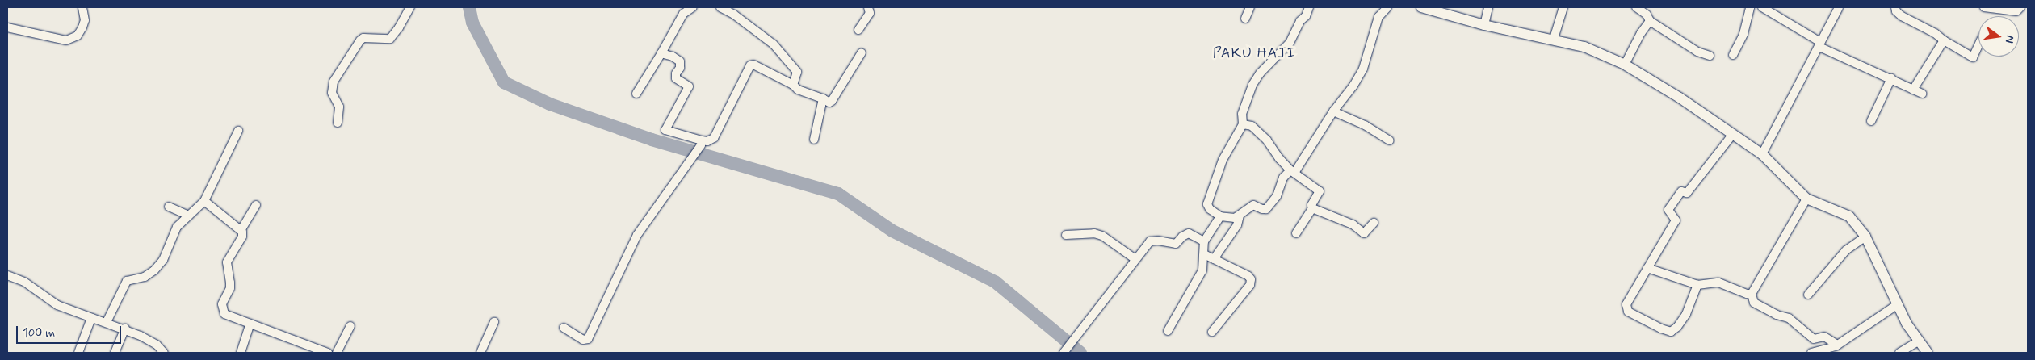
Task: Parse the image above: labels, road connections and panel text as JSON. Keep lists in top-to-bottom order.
{
  "districts": ["PAKU HAJI"],
  "scale_bar": "100 m",
  "north": "right"
}
